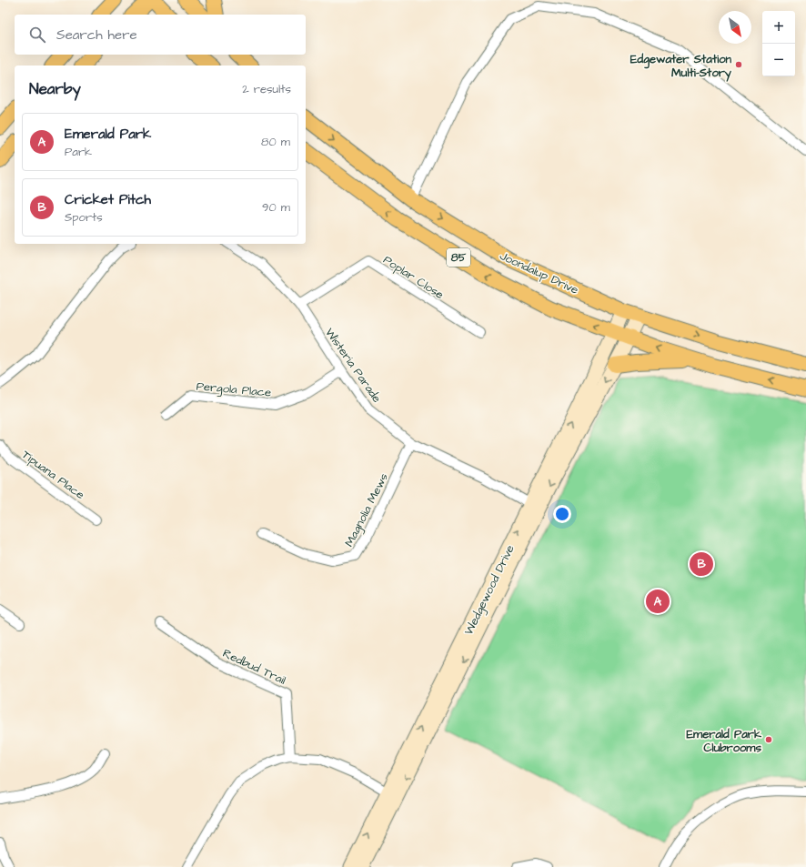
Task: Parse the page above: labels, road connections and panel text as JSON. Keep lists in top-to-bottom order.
{
  "streets": {
    "main road": ["85", "Joondalup Drive"],
    "street": [
      "Poplar Close",
      "Wisteria Parade",
      "Pergola Place",
      "Tipuana Place",
      "Magnolia Mews",
      "Wedgewood Drive",
      "Redbud Trail"
    ]
  },
  "crossings": [
    ["85", "Wedgewood Drive"],
    ["Joondalup Drive", "Wedgewood Drive"],
    ["Poplar Close", "Wisteria Parade"],
    ["Wisteria Parade", "Pergola Place"],
    ["Wisteria Parade", "Magnolia Mews"],
    ["Wisteria Parade", "Wedgewood Drive"]
  ],
  "places": ["Edgewater Station Multi-Story", "Emerald Park Clubrooms"],
  "north": "bottom right",
  "page": {
    "map_buttons": ["+", "−"],
    "search": "Search here",
    "heading": ["Nearby", "2 results"],
    "list": [
      {
        "mark": "A",
        "name": "Emerald Park",
        "note": "Park",
        "value": "80 m"
      },
      {
        "mark": "B",
        "name": "Cricket Pitch",
        "note": "Sports",
        "value": "90 m"
      }
    ],
    "pins": ["B", "A"]
  }
}
